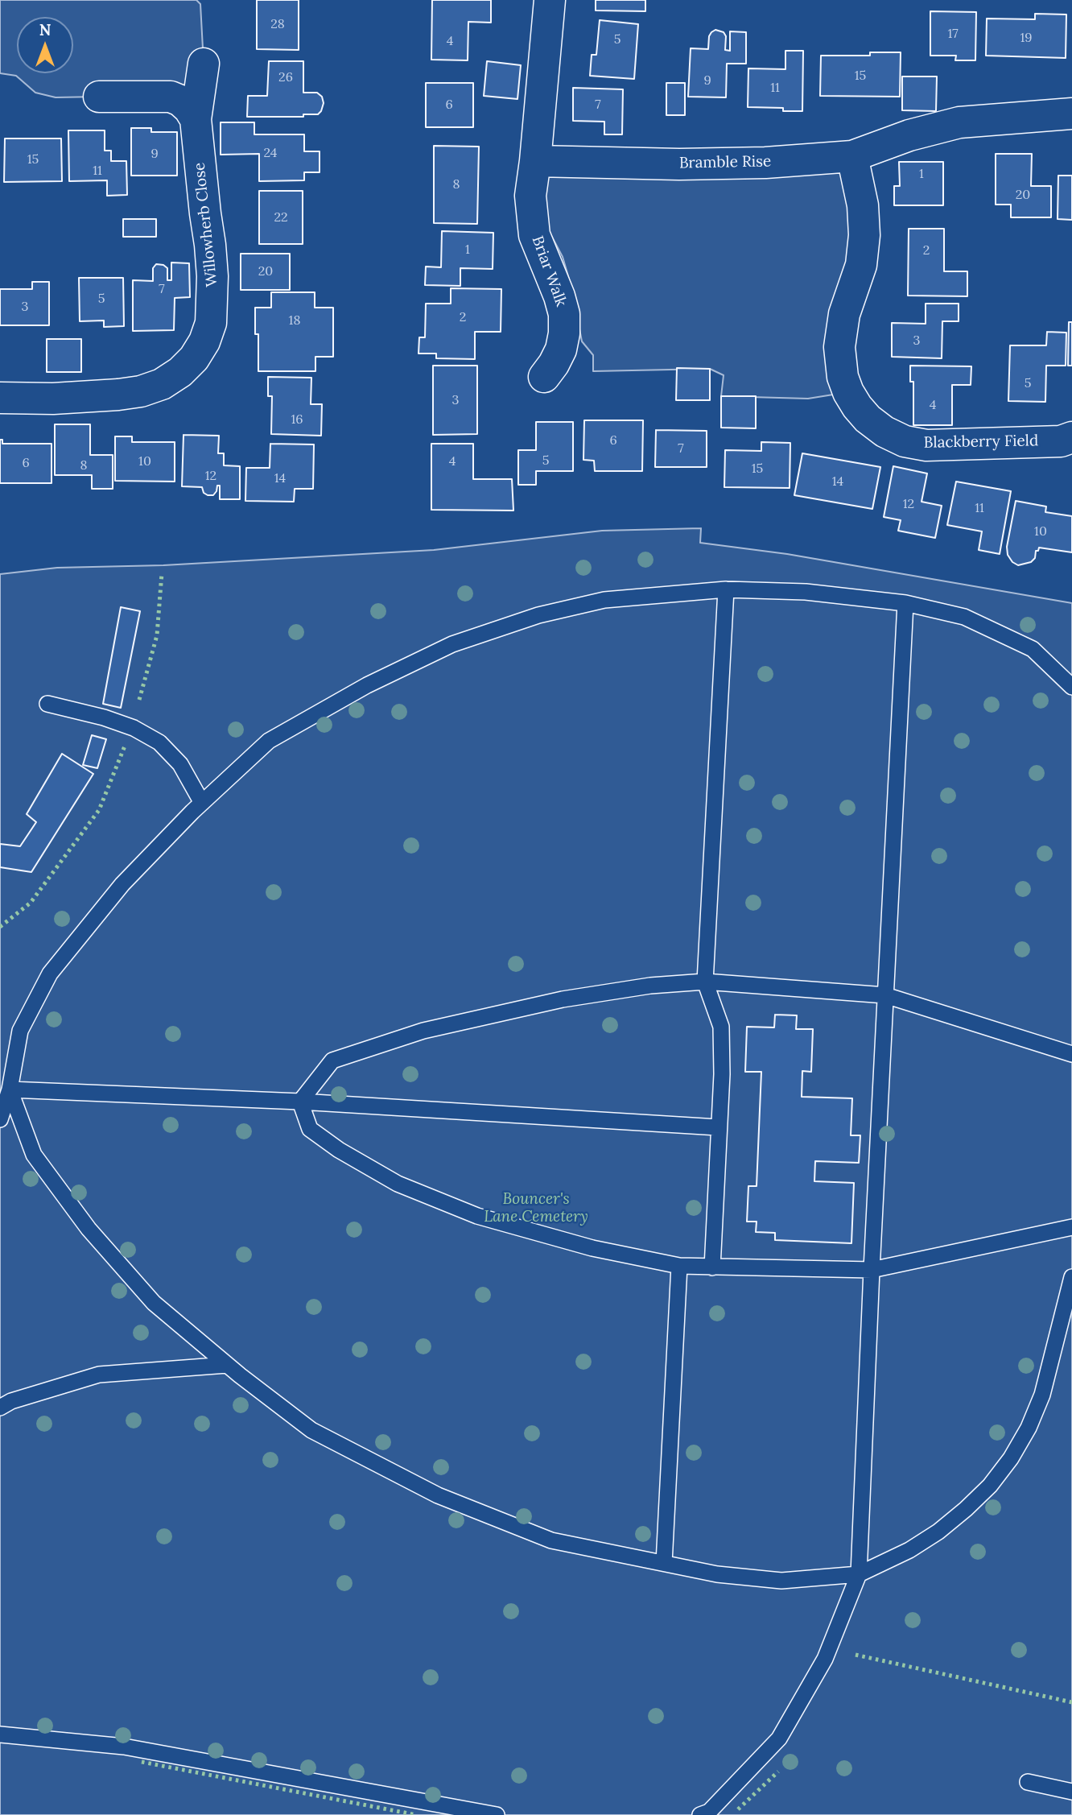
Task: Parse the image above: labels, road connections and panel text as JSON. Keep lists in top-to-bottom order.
{
  "streets": {
    "street": [
      "Bramble Rise",
      "Willowherb Close",
      "Briar Walk",
      "Blackberry Field"
    ]
  },
  "crossings": [
    ["Bramble Rise", "Briar Walk"],
    ["Bramble Rise", "Blackberry Field"]
  ],
  "parks": ["Bouncer's Lane Cemetery"],
  "house_numbers": [
    "28",
    "17",
    "19",
    "5",
    "4",
    "15",
    "26",
    "9",
    "11",
    "6",
    "7",
    "24",
    "9",
    "15",
    "11",
    "1",
    "8",
    "20",
    "22",
    "1",
    "2",
    "20",
    "7",
    "5",
    "3",
    "2",
    "18",
    "3",
    "5",
    "3",
    "4",
    "16",
    "6",
    "7",
    "5",
    "10",
    "4",
    "6",
    "8",
    "15",
    "12",
    "14",
    "14",
    "12",
    "11",
    "10"
  ],
  "north": "top"
}
